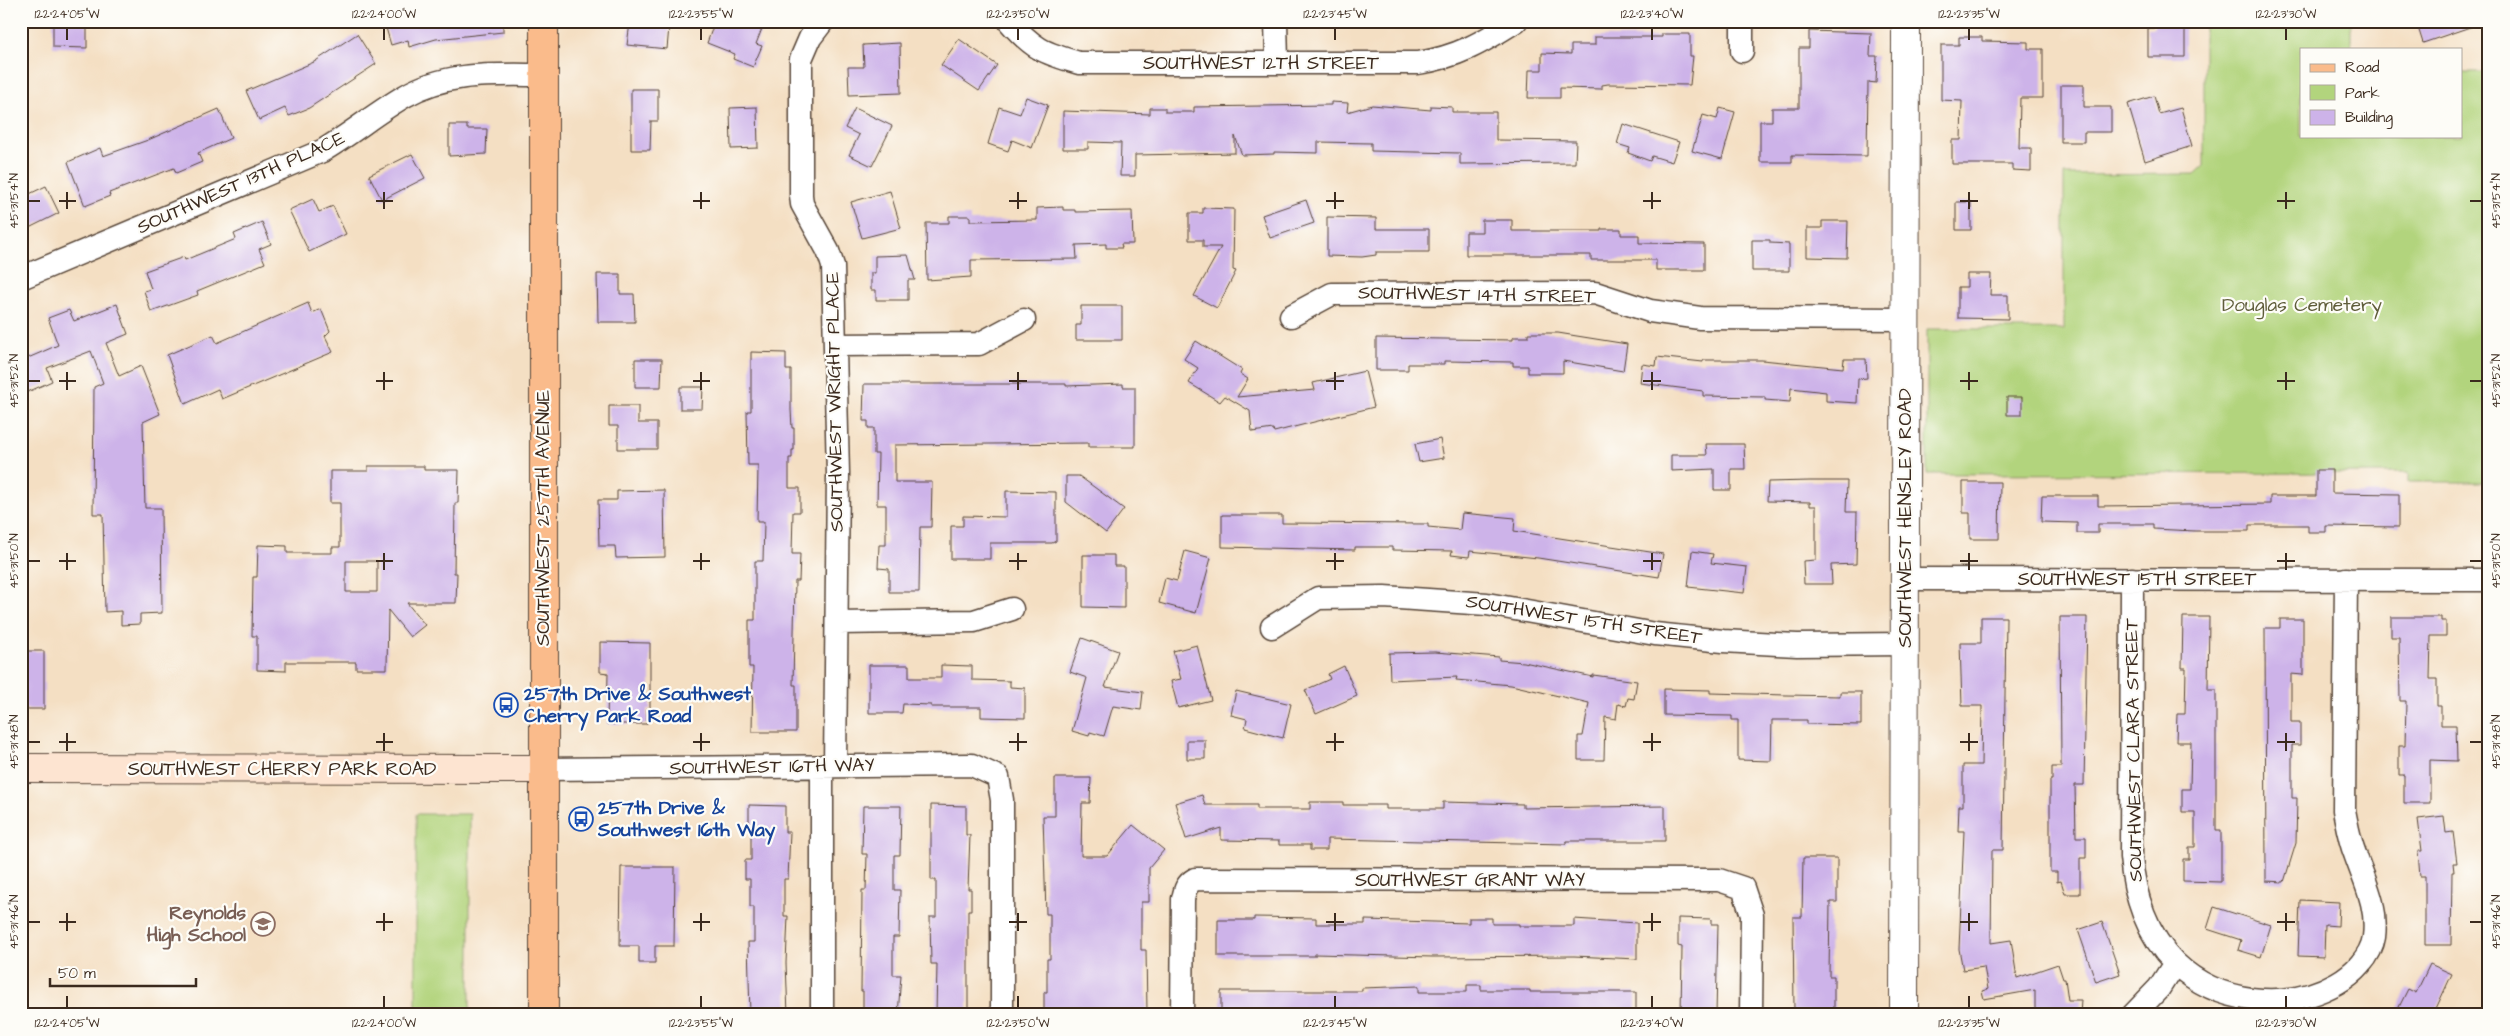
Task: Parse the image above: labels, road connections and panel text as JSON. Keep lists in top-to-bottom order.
{
  "streets": {
    "main road": ["SOUTHWEST 257TH AVENUE", "SOUTHWEST CHERRY PARK ROAD"],
    "street": [
      "SOUTHWEST 12TH STREET",
      "SOUTHWEST 13TH PLACE",
      "SOUTHWEST 14TH STREET",
      "SOUTHWEST WRIGHT PLACE",
      "SOUTHWEST HENSLEY ROAD",
      "SOUTHWEST 15TH STREET",
      "SOUTHWEST CLARA STREET",
      "SOUTHWEST 16TH WAY",
      "SOUTHWEST GRANT WAY"
    ]
  },
  "crossings": [
    ["SOUTHWEST 13TH PLACE", "SOUTHWEST 257TH AVENUE"],
    ["SOUTHWEST 14TH STREET", "SOUTHWEST HENSLEY ROAD"],
    ["SOUTHWEST WRIGHT PLACE", "SOUTHWEST 16TH WAY"],
    ["SOUTHWEST 257TH AVENUE", "SOUTHWEST 16TH WAY"],
    ["SOUTHWEST 257TH AVENUE", "SOUTHWEST CHERRY PARK ROAD"],
    ["SOUTHWEST HENSLEY ROAD", "SOUTHWEST 15TH STREET"],
    ["SOUTHWEST 15TH STREET", "SOUTHWEST CLARA STREET"],
    ["SOUTHWEST 16TH WAY", "SOUTHWEST CHERRY PARK ROAD"]
  ],
  "parks": ["Douglas Cemetery"],
  "places": {
    "bus stop": ["257th Drive & Southwest Cherry Park Road", "257th Drive & Southwest 16th Way"],
    "school or university": ["Reynolds High School"]
  },
  "legend": ["Road", "Park", "Building"],
  "scale_bar": "50 m",
  "coordinates": [
    "122°24'05\"W",
    "122°24'00\"W",
    "122°23'55\"W",
    "122°23'50\"W",
    "122°23'45\"W",
    "122°23'40\"W",
    "122°23'35\"W",
    "122°23'30\"W",
    "45°31'54\"N",
    "45°31'52\"N",
    "45°31'50\"N",
    "45°31'48\"N",
    "45°31'46\"N"
  ]
}
